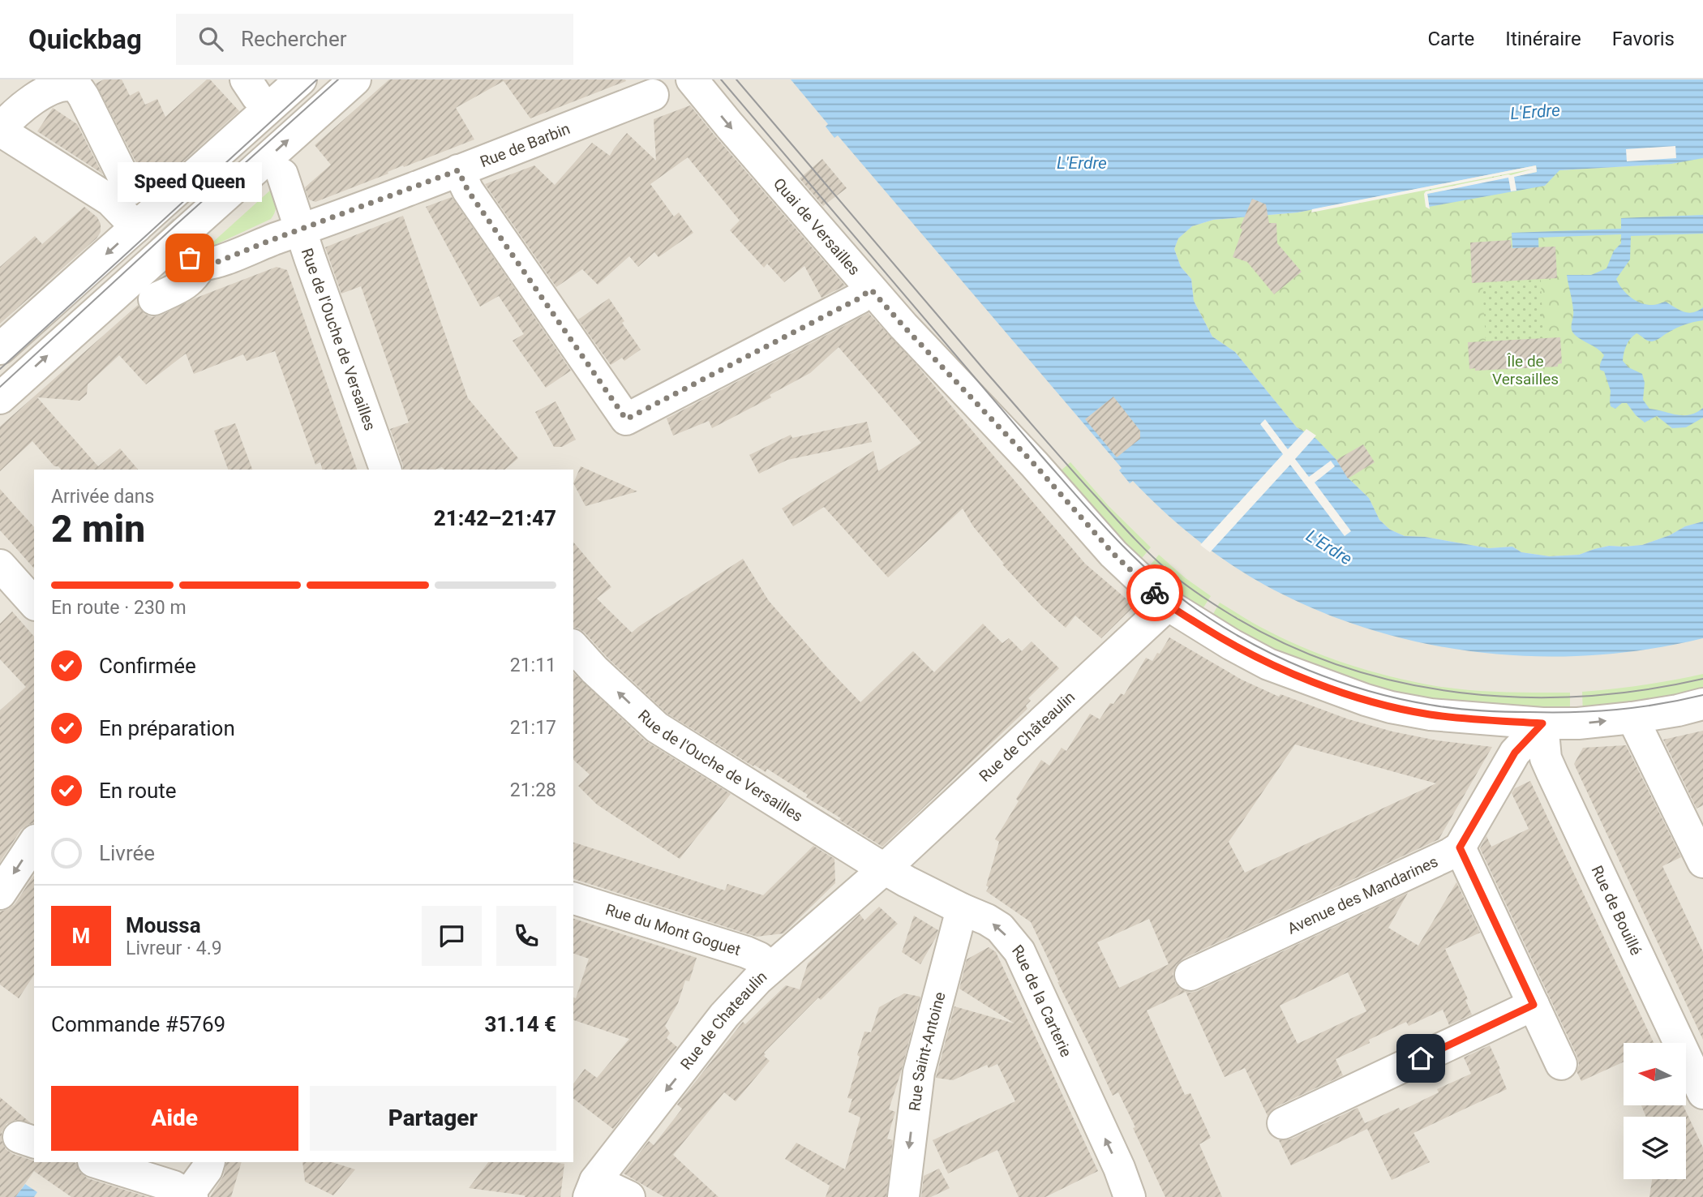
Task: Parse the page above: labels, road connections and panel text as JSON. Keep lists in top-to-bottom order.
{
  "streets": {
    "street": [
      "Rue de Barbin",
      "Quai de Versailles",
      "Rue de l'Ouche de Versailles",
      "Rue de Châteaulin",
      "Avenue des Mandarines",
      "Rue de Bouillé",
      "Rue du Mont Goguet",
      "Rue de la Carterie",
      "Rue de Chateaulin",
      "Rue Saint-Antoine"
    ]
  },
  "crossings": [
    ["Rue de Barbin", "Rue de l'Ouche de Versailles"],
    ["Quai de Versailles", "Rue de Châteaulin"],
    ["Quai de Versailles", "Rue de Bouillé"],
    ["Rue de l'Ouche de Versailles", "Rue de Châteaulin"],
    ["Rue de l'Ouche de Versailles", "Rue de la Carterie"],
    ["Rue de l'Ouche de Versailles", "Rue de Chateaulin"],
    ["Rue de Châteaulin", "Rue de la Carterie"],
    ["Rue de Châteaulin", "Rue de Chateaulin"],
    ["Rue du Mont Goguet", "Rue de Chateaulin"],
    ["Rue de la Carterie", "Rue de Chateaulin"],
    ["Rue de la Carterie", "Rue Saint-Antoine"]
  ],
  "one_way": [
    "Rue de l'Ouche de Versailles",
    "Rue de la Carterie",
    "Rue de Chateaulin",
    "Rue Saint-Antoine"
  ],
  "water": ["L'Erdre"],
  "parks": ["Île de Versailles"],
  "places": ["Speed Queen"],
  "north": "left",
  "page": {
    "header": "Quickbag",
    "search": "Rechercher",
    "nav": ["Carte", "Itinéraire", "Favoris"],
    "bubble": "Speed Queen",
    "heading": ["2 min", "Arrivée dans", "21:42–21:47"],
    "panel": [
      "Moussa",
      "Livreur · 4.9",
      "Commande #5769",
      "31.14 €"
    ],
    "bar": "En route · 230 m",
    "list": [
      ["Confirmée", "21:11"],
      ["En préparation", "21:17"],
      ["En route", "21:28"],
      "Livrée"
    ],
    "round": "M",
    "buttons": ["Aide", "Partager"]
  }
}
